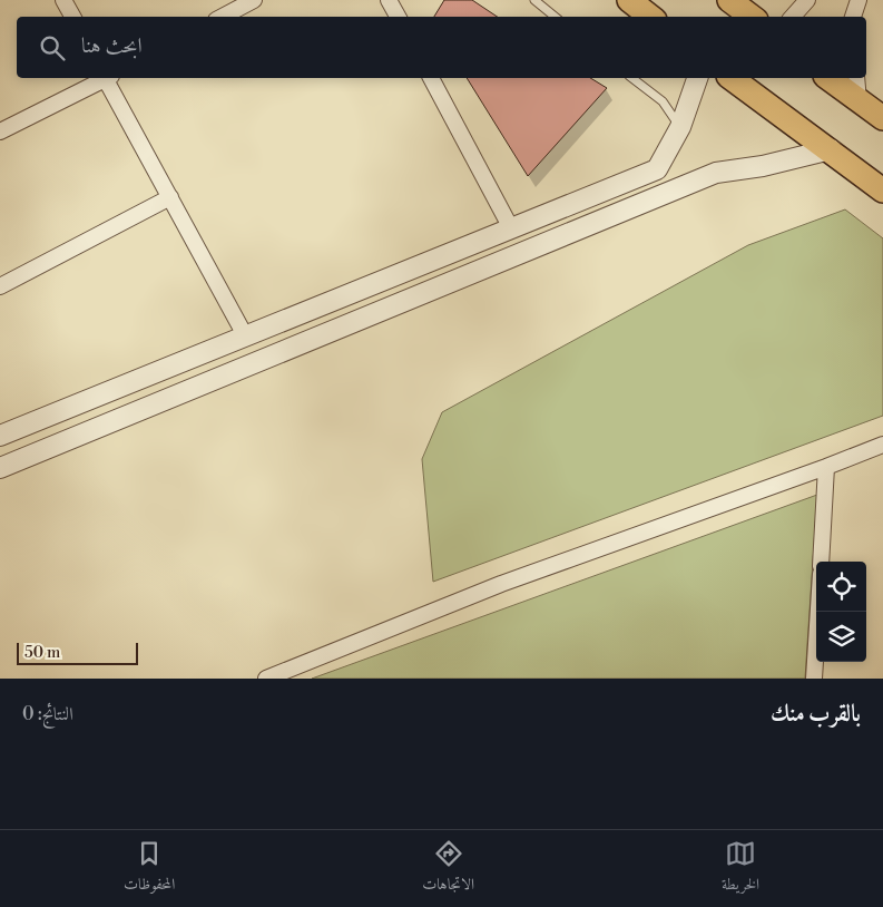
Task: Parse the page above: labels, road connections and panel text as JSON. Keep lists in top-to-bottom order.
{
  "scale_bar": "50 m",
  "page": {
    "search": "ابحث هنا",
    "scale": "50 m",
    "heading": ["بالقرب منك", "النتائج: 0"],
    "nav": ["الخريطة", "الاتجاهات", "المحفوظات"]
  }
}
